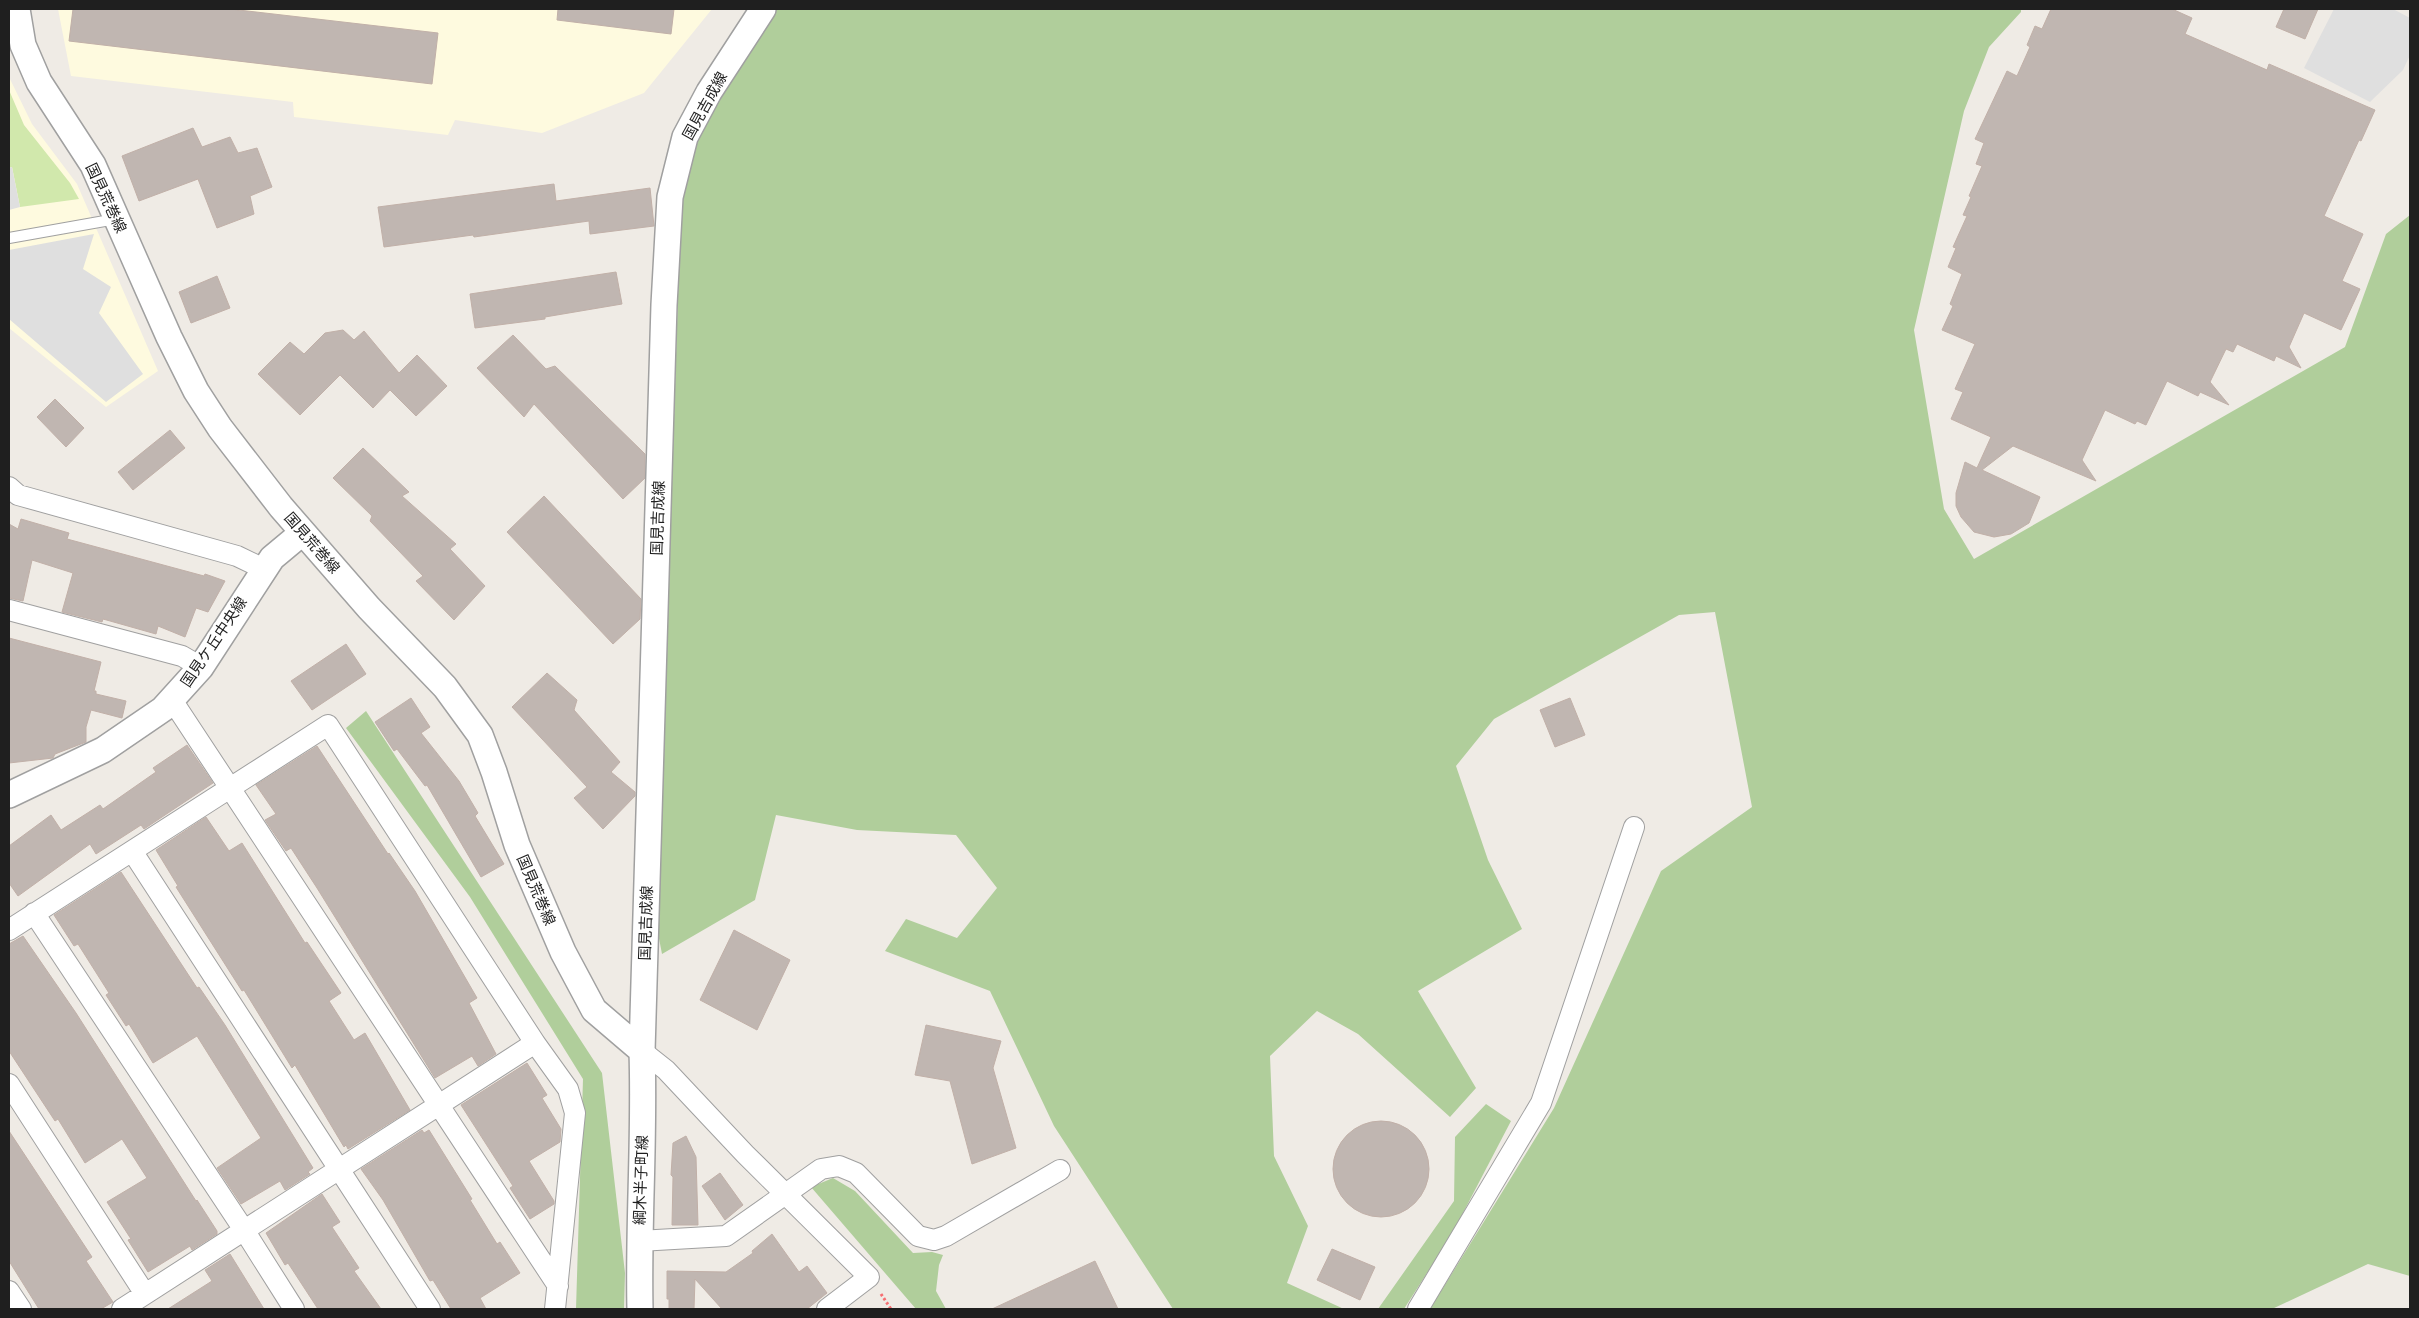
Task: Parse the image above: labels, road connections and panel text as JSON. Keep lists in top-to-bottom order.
{
  "streets": {
    "street": [
      "国見吉成線",
      "国見荒巻線",
      "国見ケ丘中央線",
      "綱木半子町線"
    ]
  },
  "crossings": [
    ["国見吉成線", "国見荒巻線"],
    ["国見吉成線", "綱木半子町線"],
    ["国見荒巻線", "国見ケ丘中央線"],
    ["国見荒巻線", "綱木半子町線"]
  ]
}
